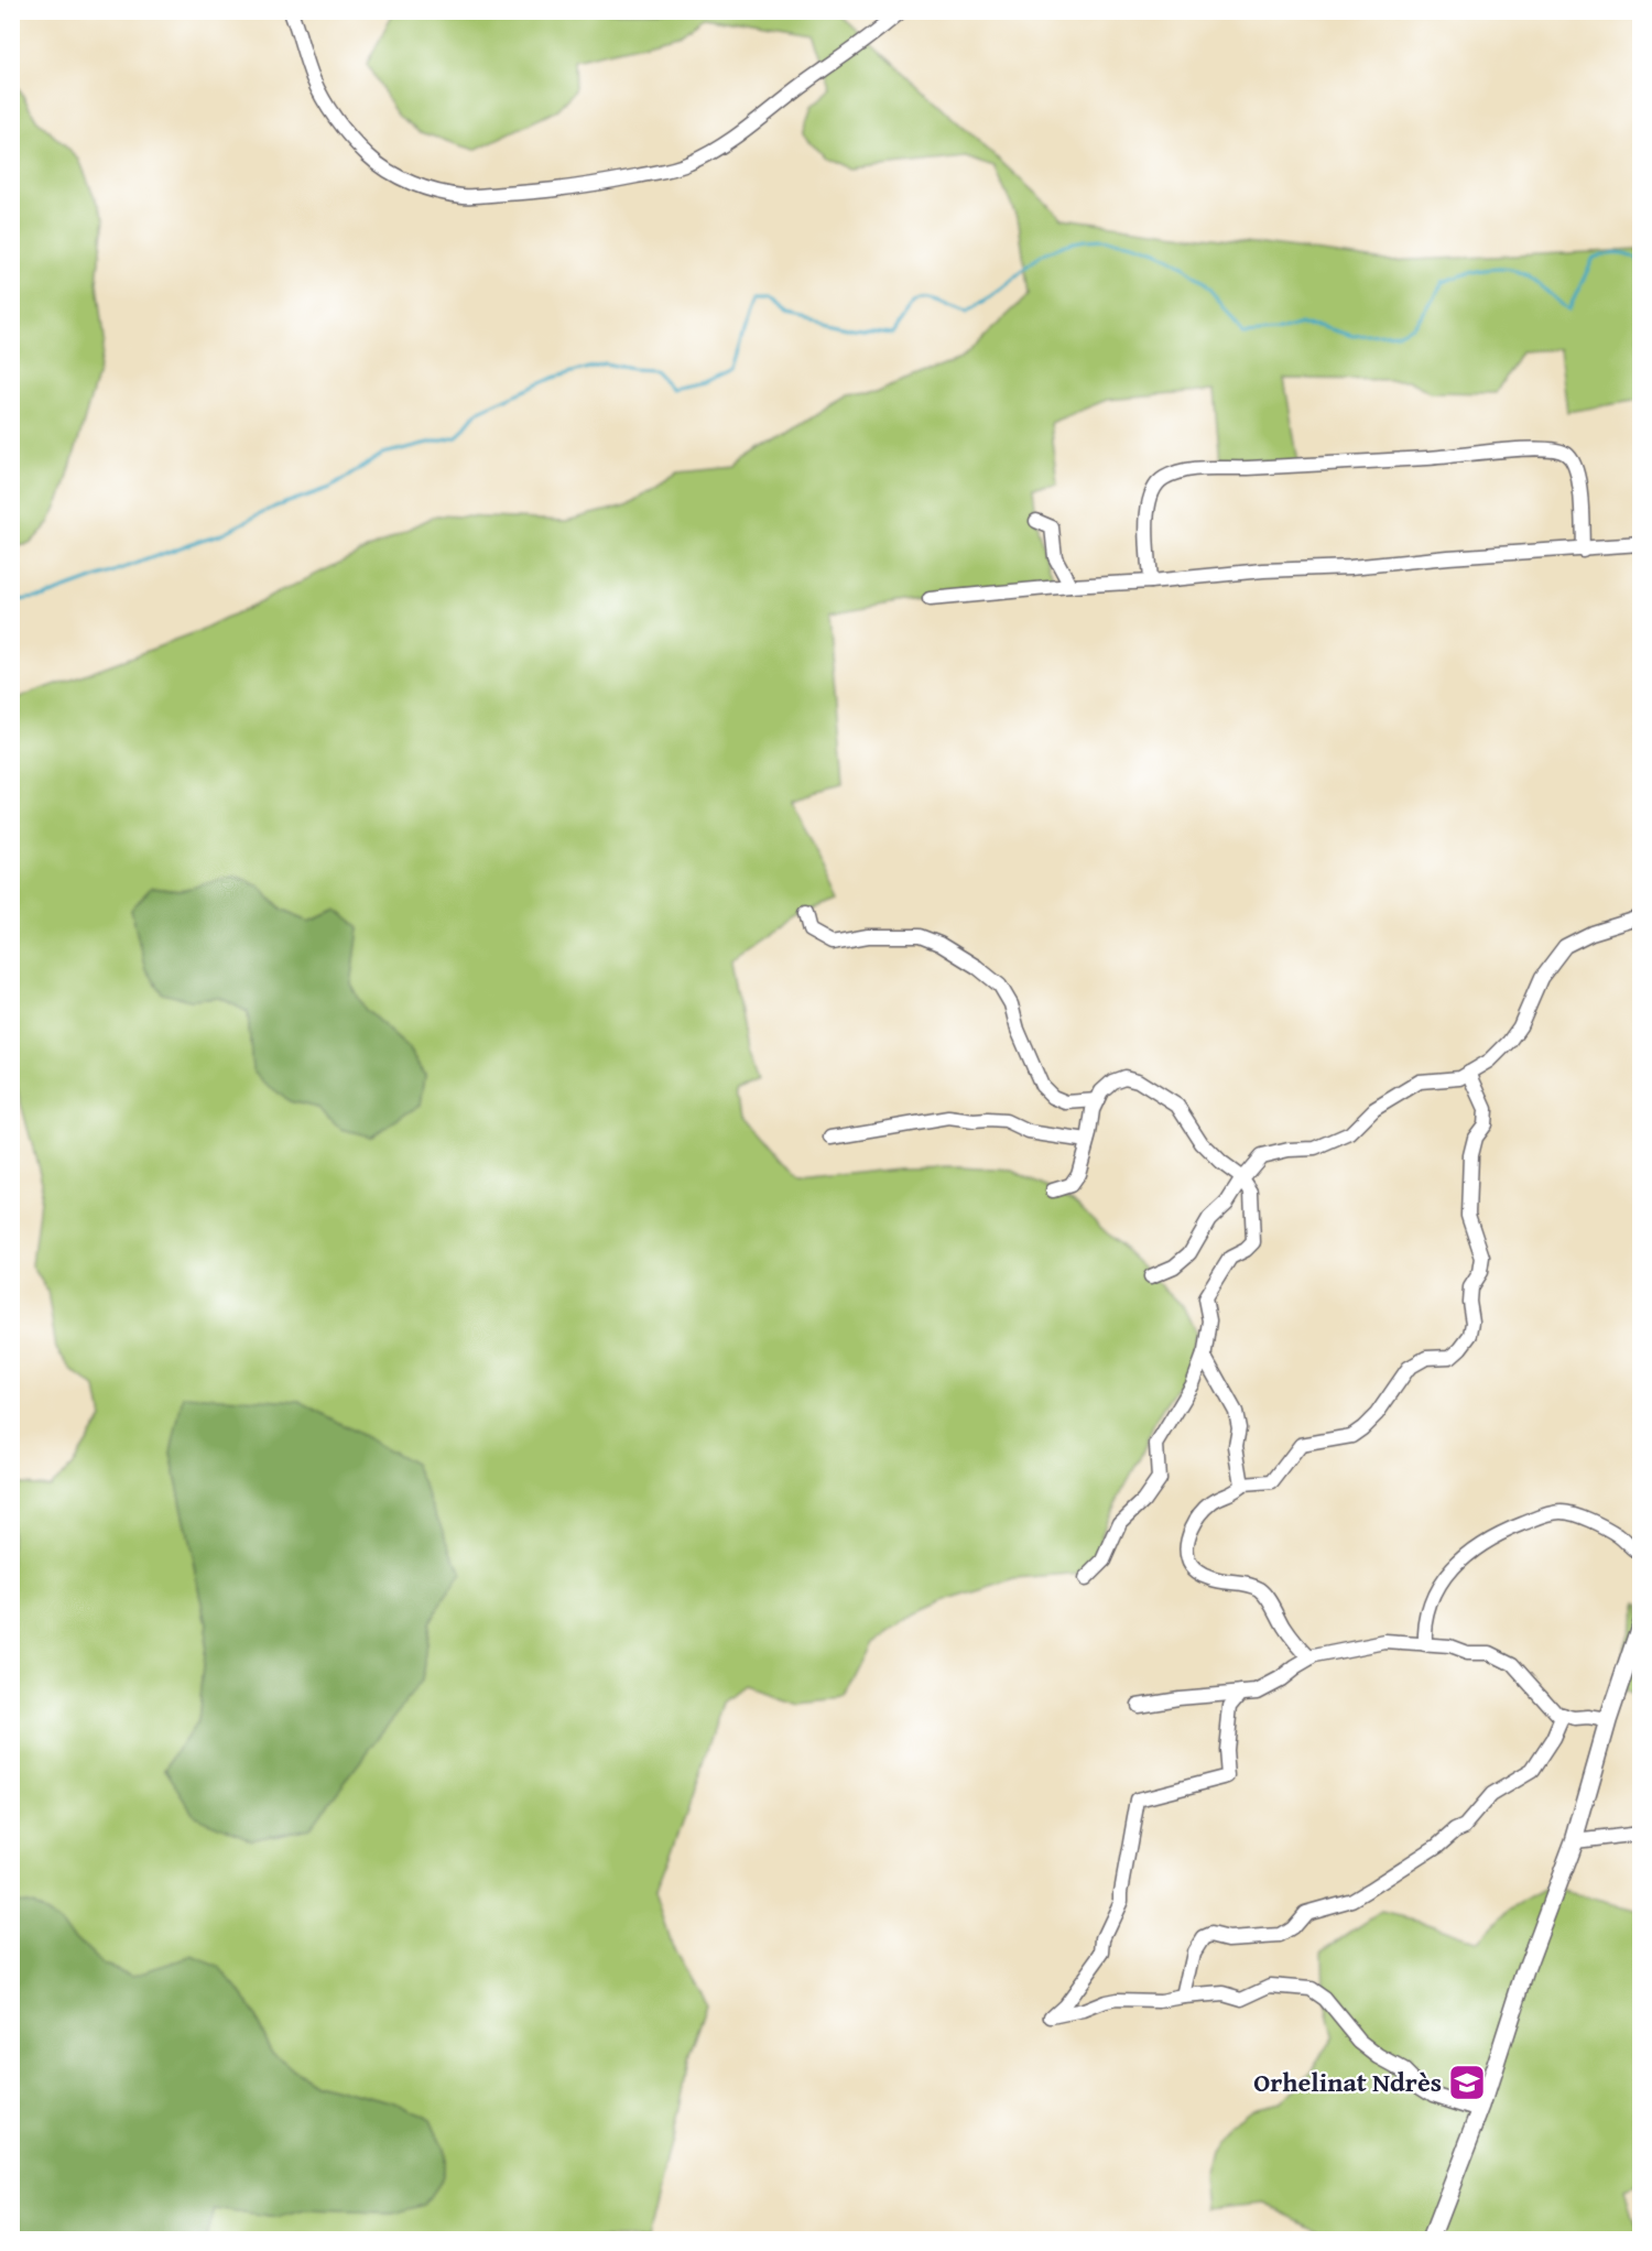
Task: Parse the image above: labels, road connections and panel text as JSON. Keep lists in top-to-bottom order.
{
  "places": {
    "school or university": ["Orhelinat Ndrès"]
  }
}
